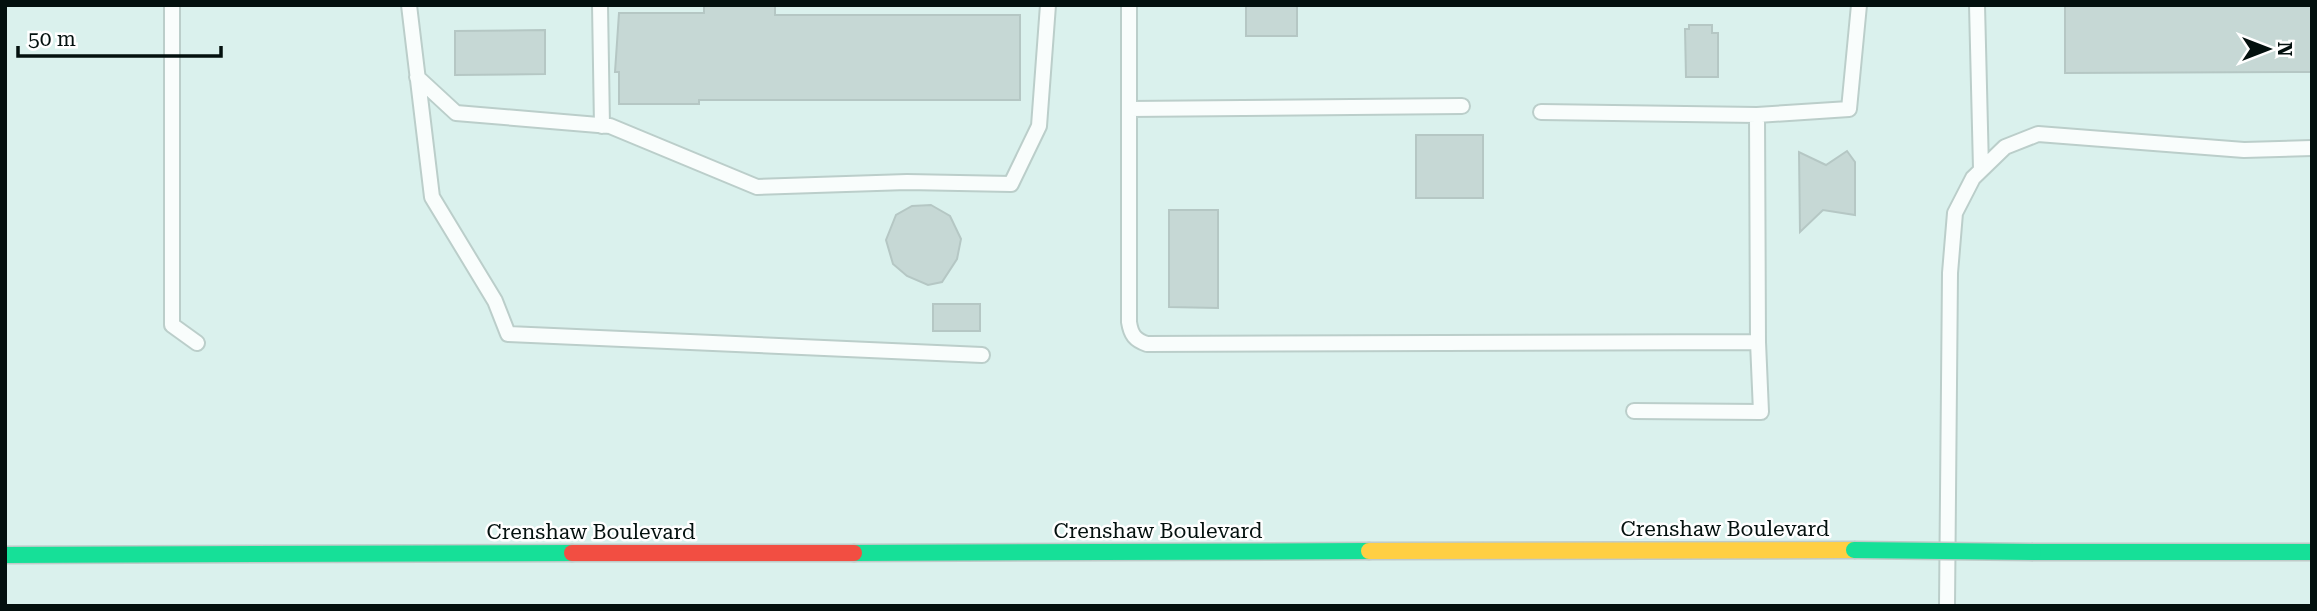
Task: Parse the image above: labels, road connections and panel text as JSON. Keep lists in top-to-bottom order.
{
  "streets": {
    "main road": ["Crenshaw Boulevard"]
  },
  "scale_bar": "50 m",
  "north": "right"
}
